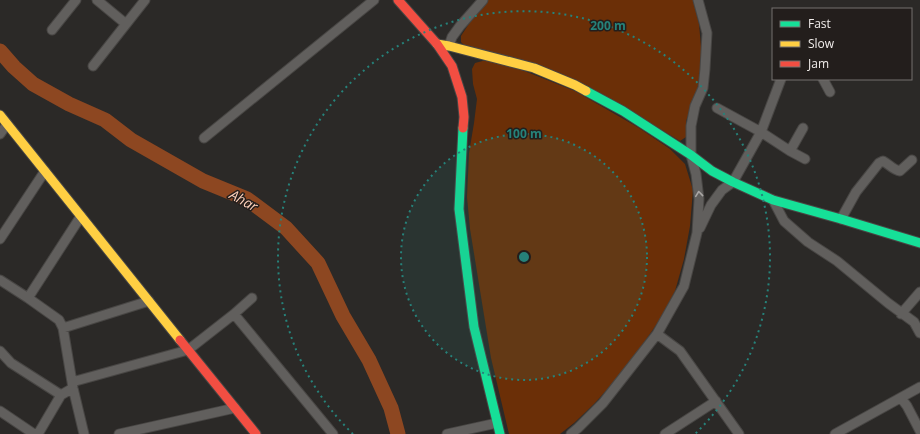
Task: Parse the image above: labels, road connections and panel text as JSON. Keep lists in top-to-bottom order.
{
  "water": ["Ahar"],
  "legend": ["Fast", "Slow", "Jam"],
  "rings": ["200 m", "100 m"]
}
